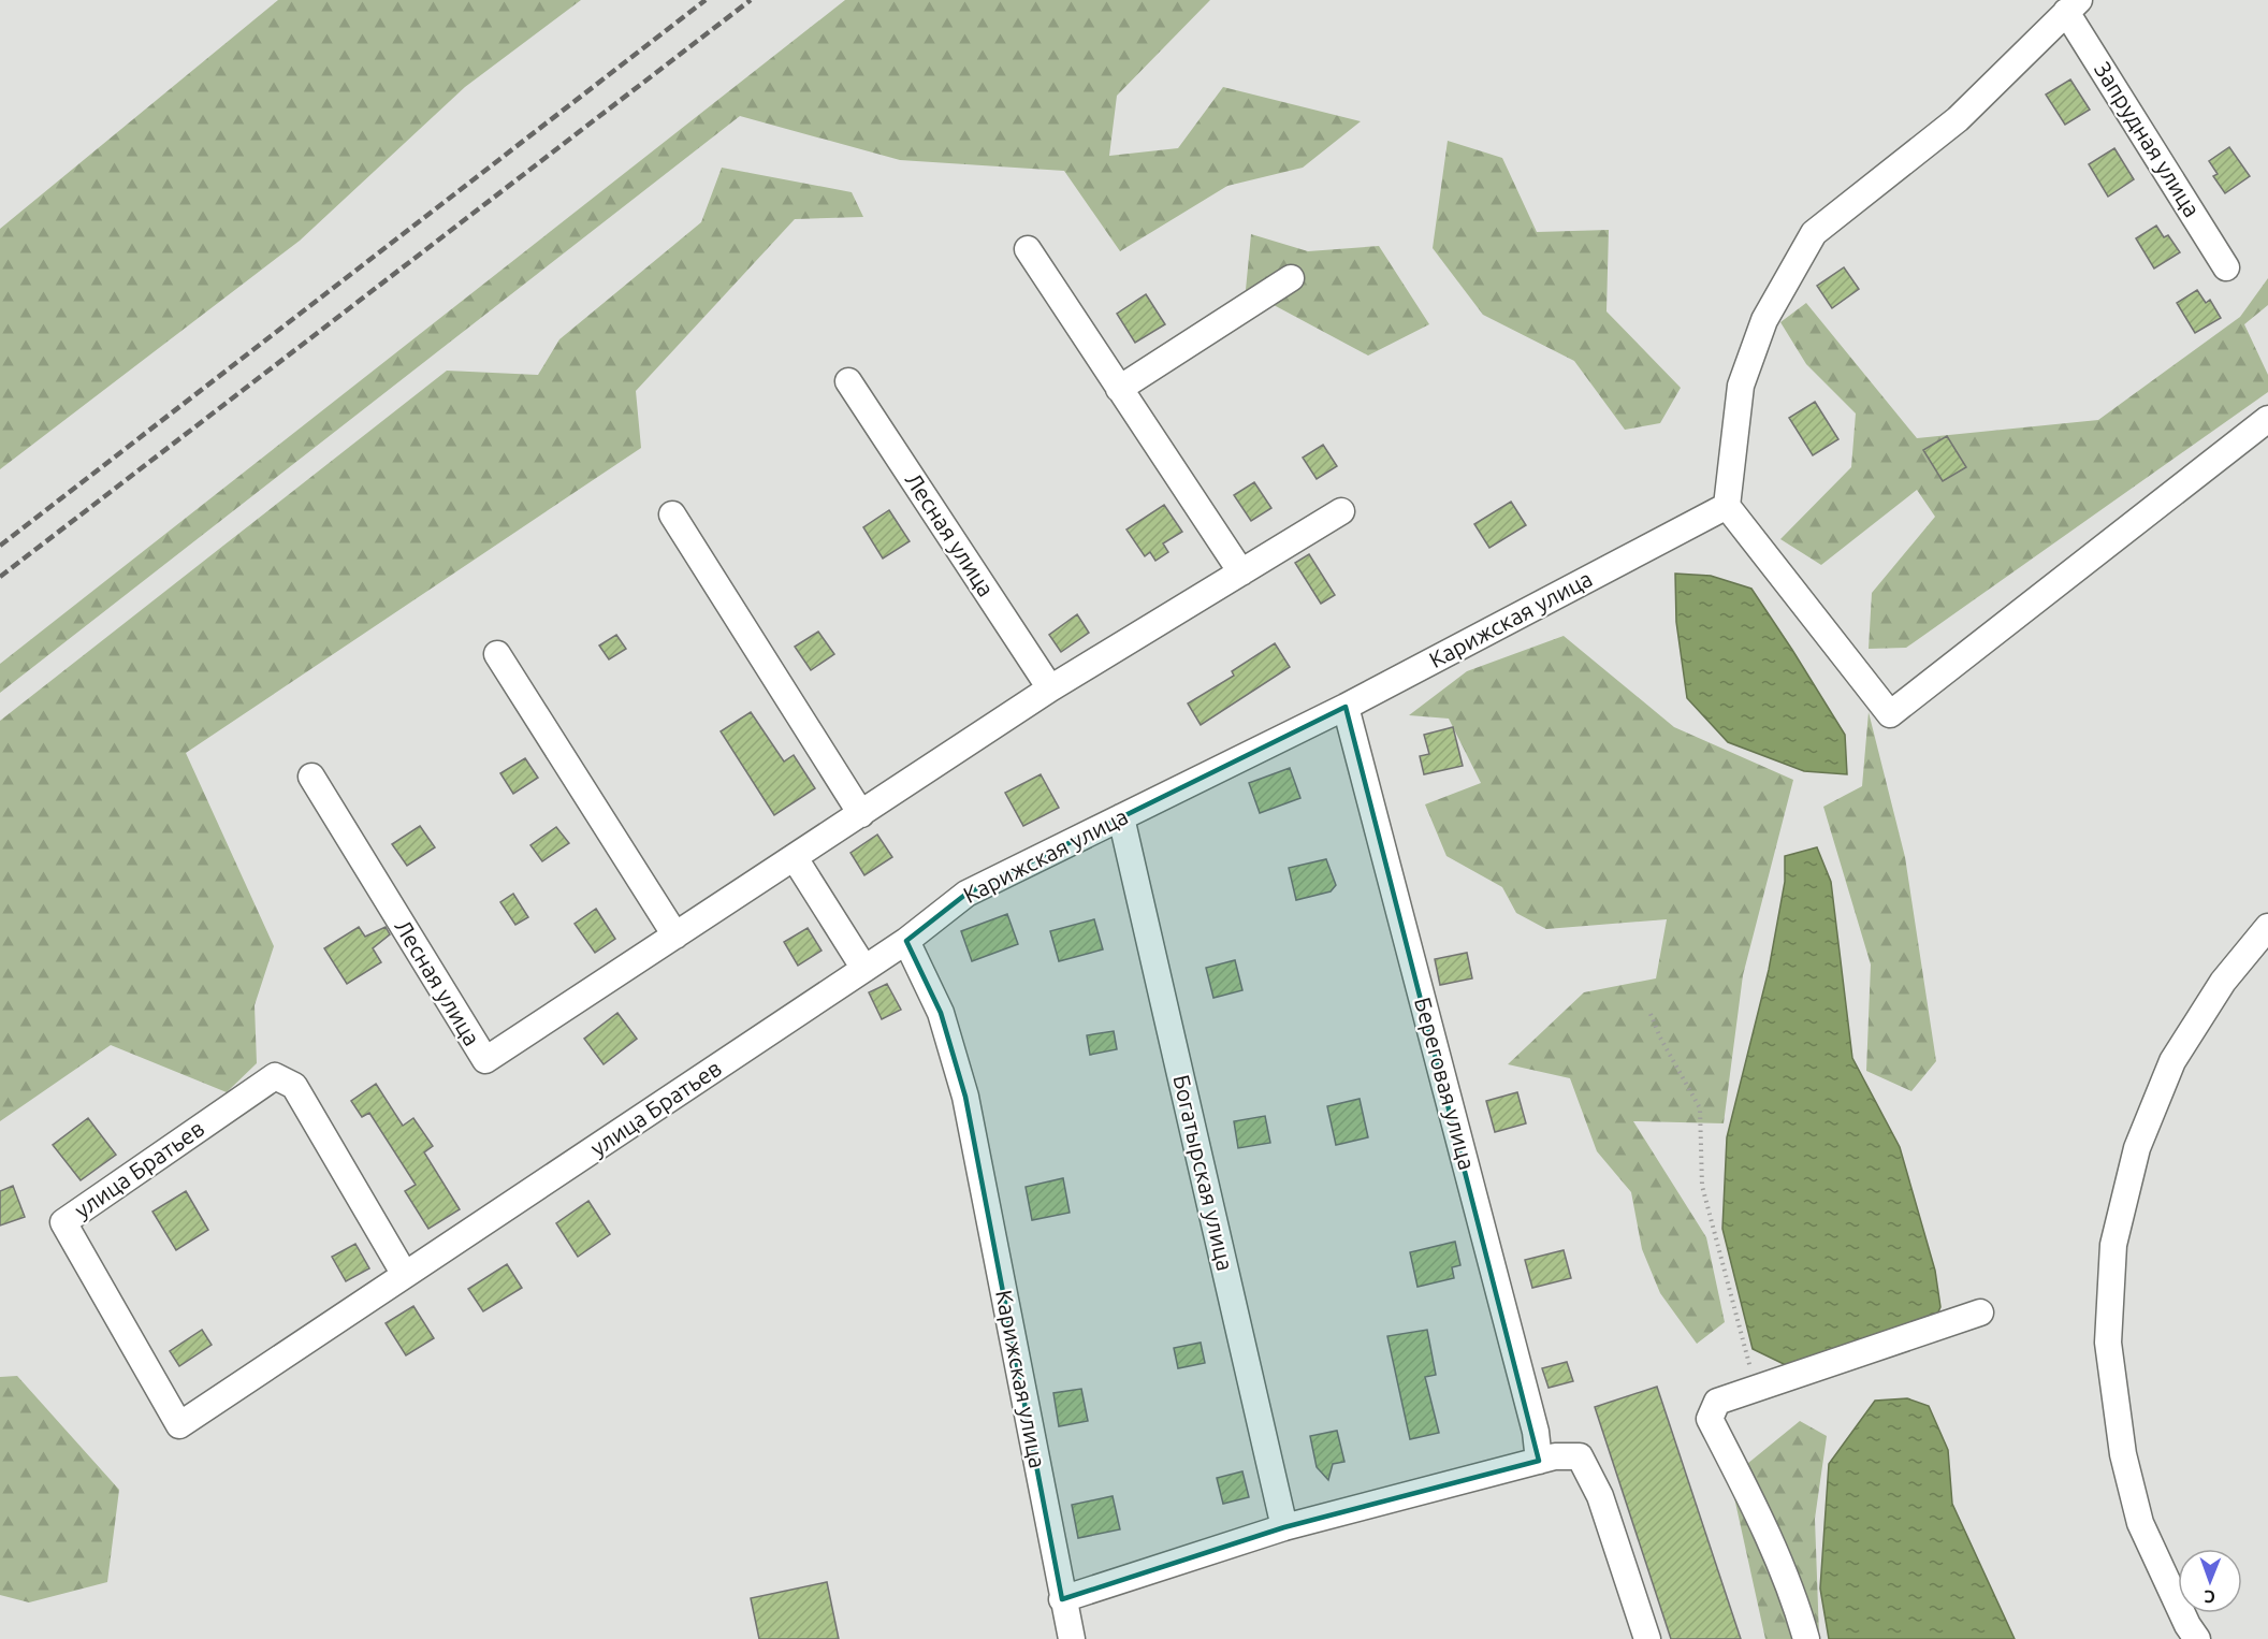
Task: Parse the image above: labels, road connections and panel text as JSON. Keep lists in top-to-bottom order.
{
  "streets": {
    "street": [
      "Запрудная улица",
      "Лесная улица",
      "Карижская улица",
      "Береговая улица",
      "улица Братьев",
      "Богатырская улица"
    ]
  },
  "crossings": [
    ["Карижская улица", "Береговая улица"],
    ["Карижская улица", "улица Братьев"],
    ["Карижская улица", "Богатырская улица"]
  ],
  "north": "bottom"
}
